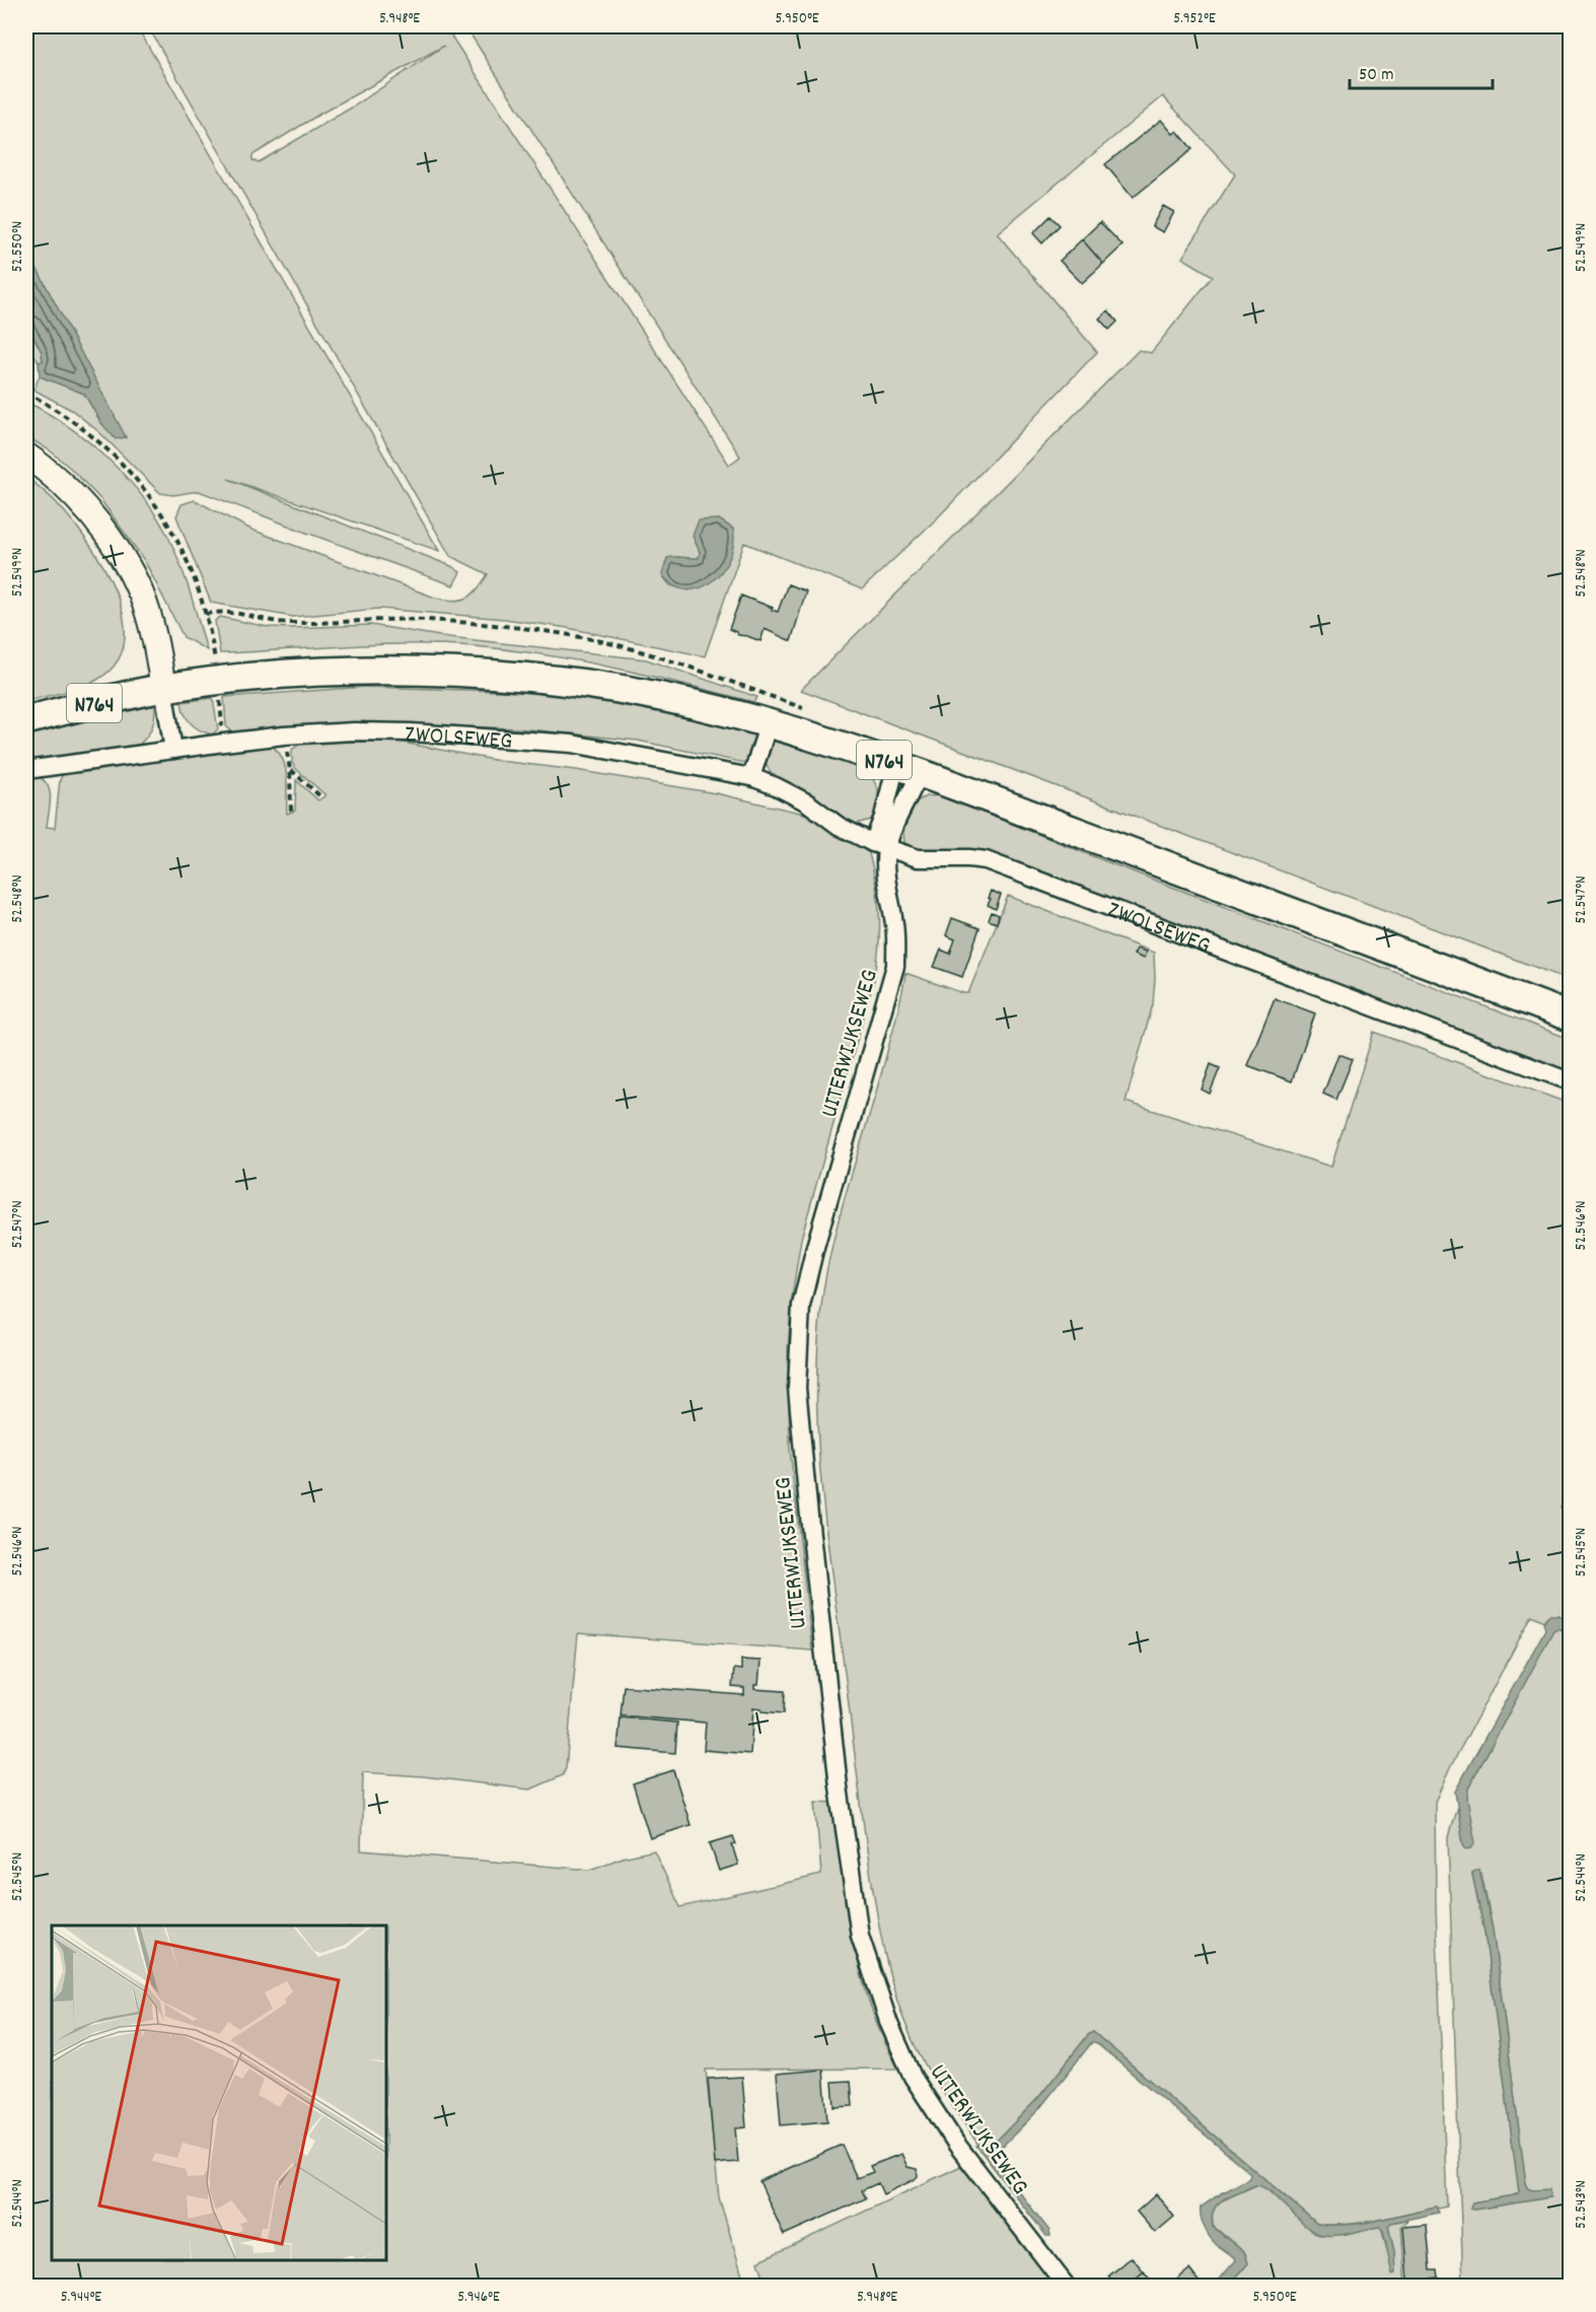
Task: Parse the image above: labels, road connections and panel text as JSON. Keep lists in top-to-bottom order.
{
  "streets": {
    "main road": ["N764"],
    "street": ["ZWOLSEWEG", "UITERWIJKSEWEG"]
  },
  "crossings": [
    ["N764", "UITERWIJKSEWEG"],
    ["ZWOLSEWEG", "UITERWIJKSEWEG"]
  ],
  "scale_bar": "50 m",
  "coordinates": [
    "5.948°E",
    "5.950°E",
    "5.952°E",
    "52.550°N",
    "52.549°N",
    "52.548°N",
    "52.547°N",
    "52.546°N",
    "52.545°N",
    "52.544°N",
    "52.543°N",
    "5.944°E",
    "5.946°E"
  ]
}
